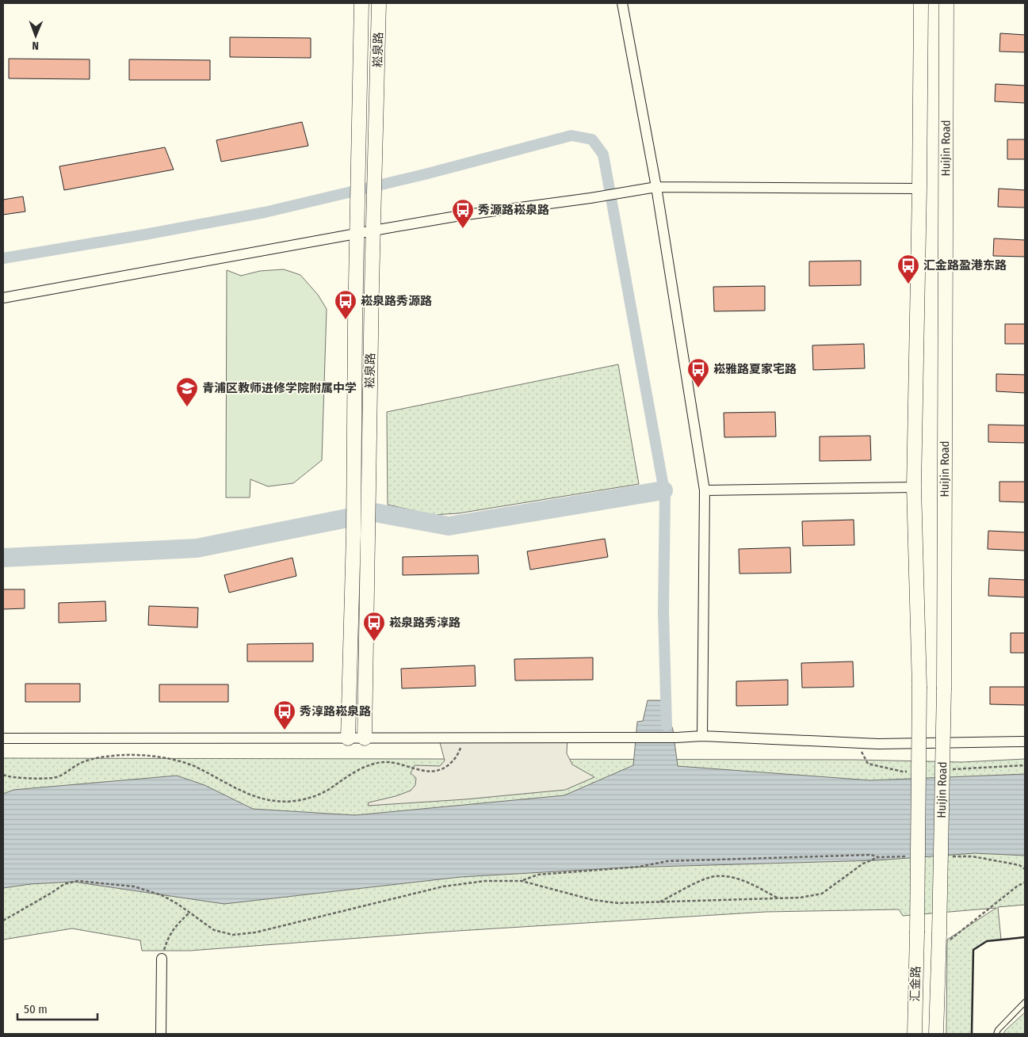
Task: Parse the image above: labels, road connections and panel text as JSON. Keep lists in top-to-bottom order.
{
  "streets": {
    "main road": ["崧泉路", "HuiJin Road", "汇金路"]
  },
  "crossings": [
    ["HuiJin Road", "汇金路"]
  ],
  "places": {
    "bus stop": [
      "秀源路崧泉路",
      "汇金路盈港东路",
      "崧泉路秀源路",
      "崧雅路夏家宅路",
      "崧泉路秀淳路",
      "秀淳路崧泉路"
    ],
    "school or university": ["青浦区教师进修学院附属中学"]
  },
  "scale_bar": "50 m",
  "north": "bottom"
}
